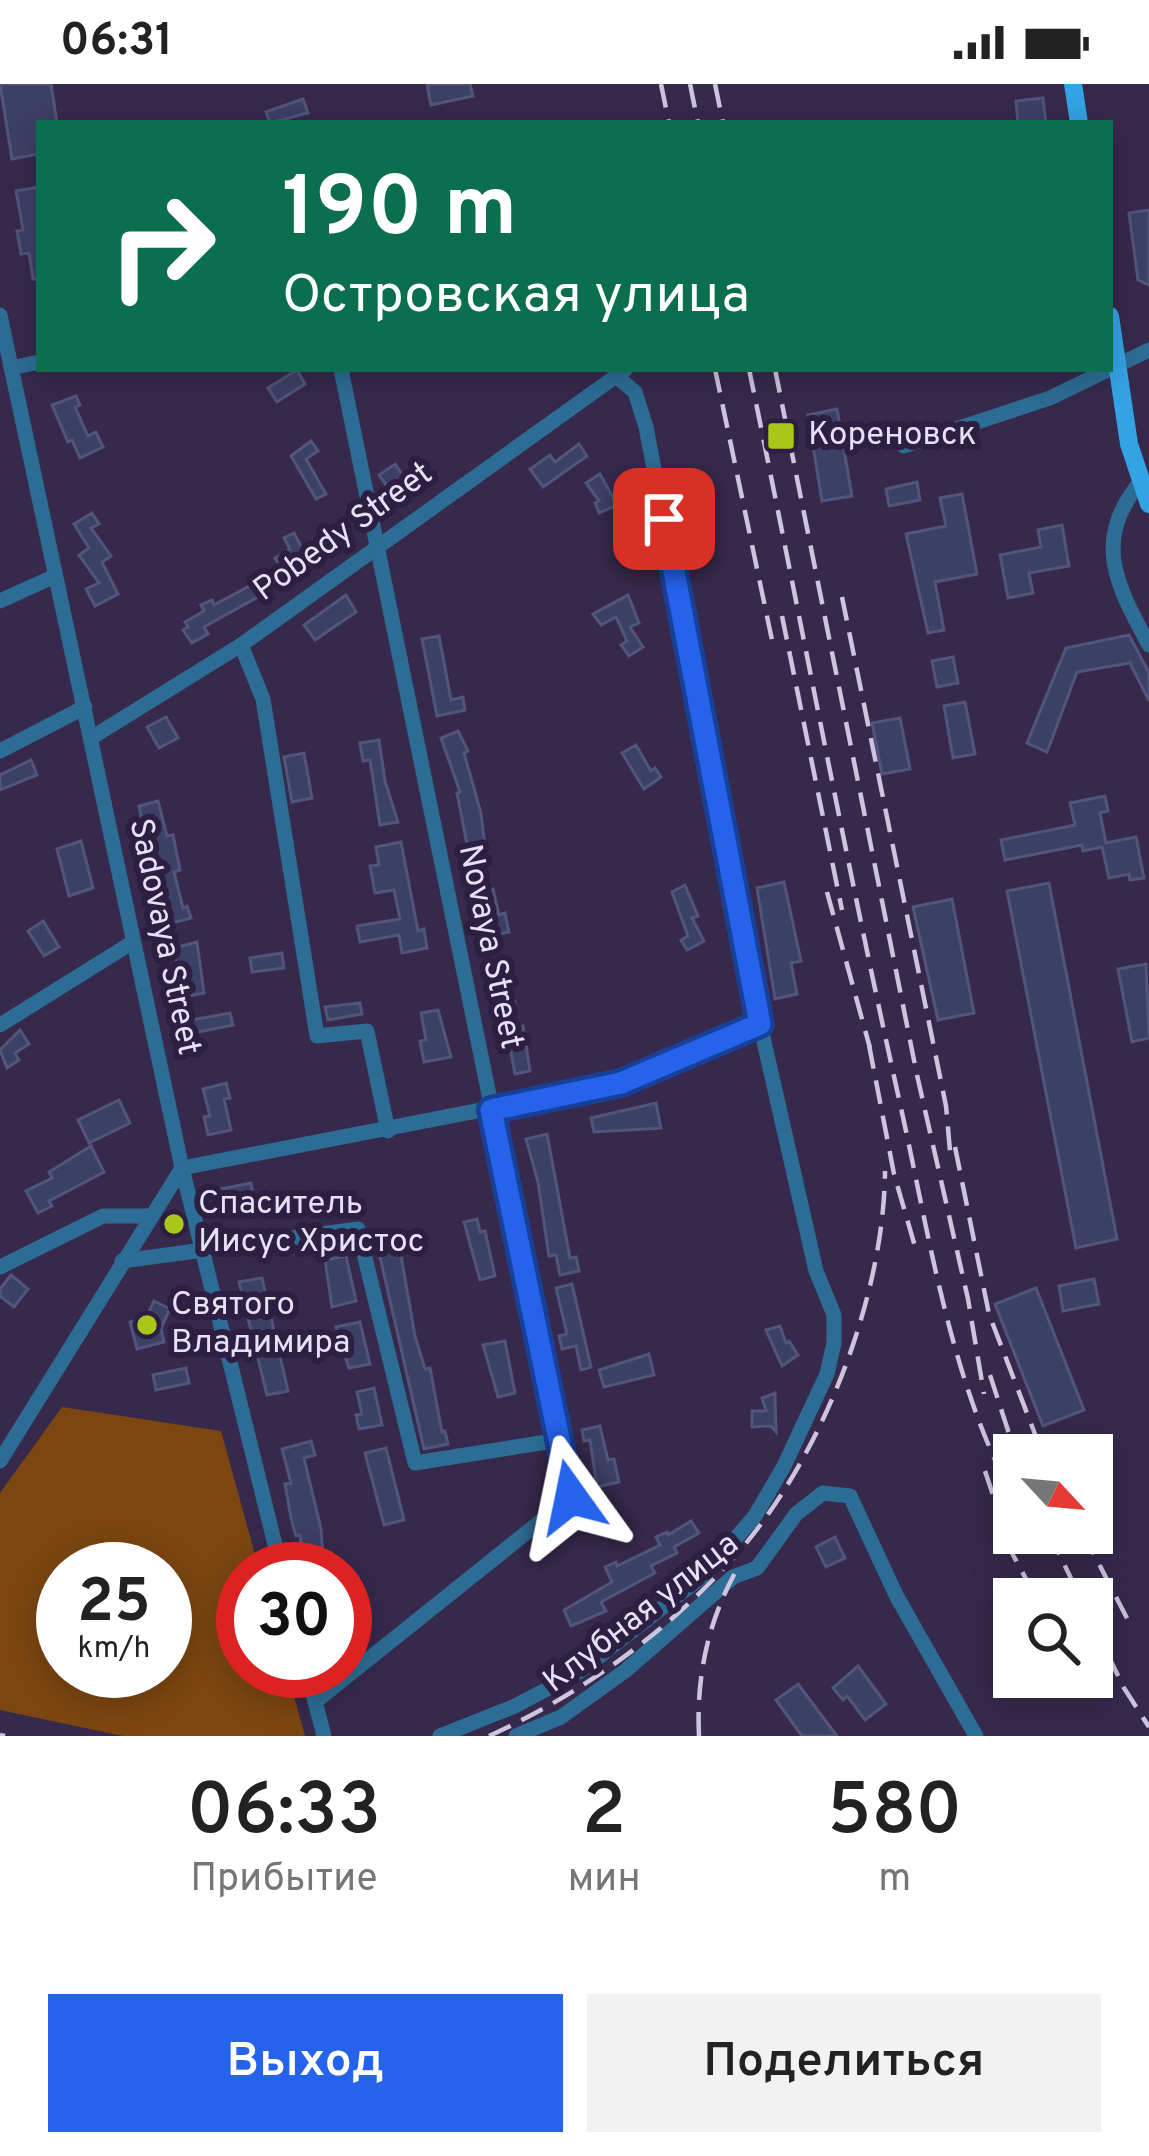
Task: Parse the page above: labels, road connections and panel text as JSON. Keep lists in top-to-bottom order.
{
  "streets": {
    "street": [
      "Pobedy Street",
      "Sadovaya Street",
      "Novaya Street",
      "Клубная улица"
    ]
  },
  "crossings": [
    ["Pobedy Street", "Sadovaya Street"],
    ["Pobedy Street", "Novaya Street"]
  ],
  "places": {
    "transit": ["Кореновск"],
    "other": ["Спаситель Иисус Христос", "Святого Владимира"]
  },
  "north": "bottom right",
  "page": {
    "status": "06:31",
    "turn": ["190 m", "Островская улица"],
    "speed": "25 km/h",
    "limit": "30",
    "eta": [
      "06:33",
      "Прибытие",
      "2",
      "мин",
      "580",
      "m"
    ],
    "buttons": ["Выход", "Поделиться"]
  }
}
